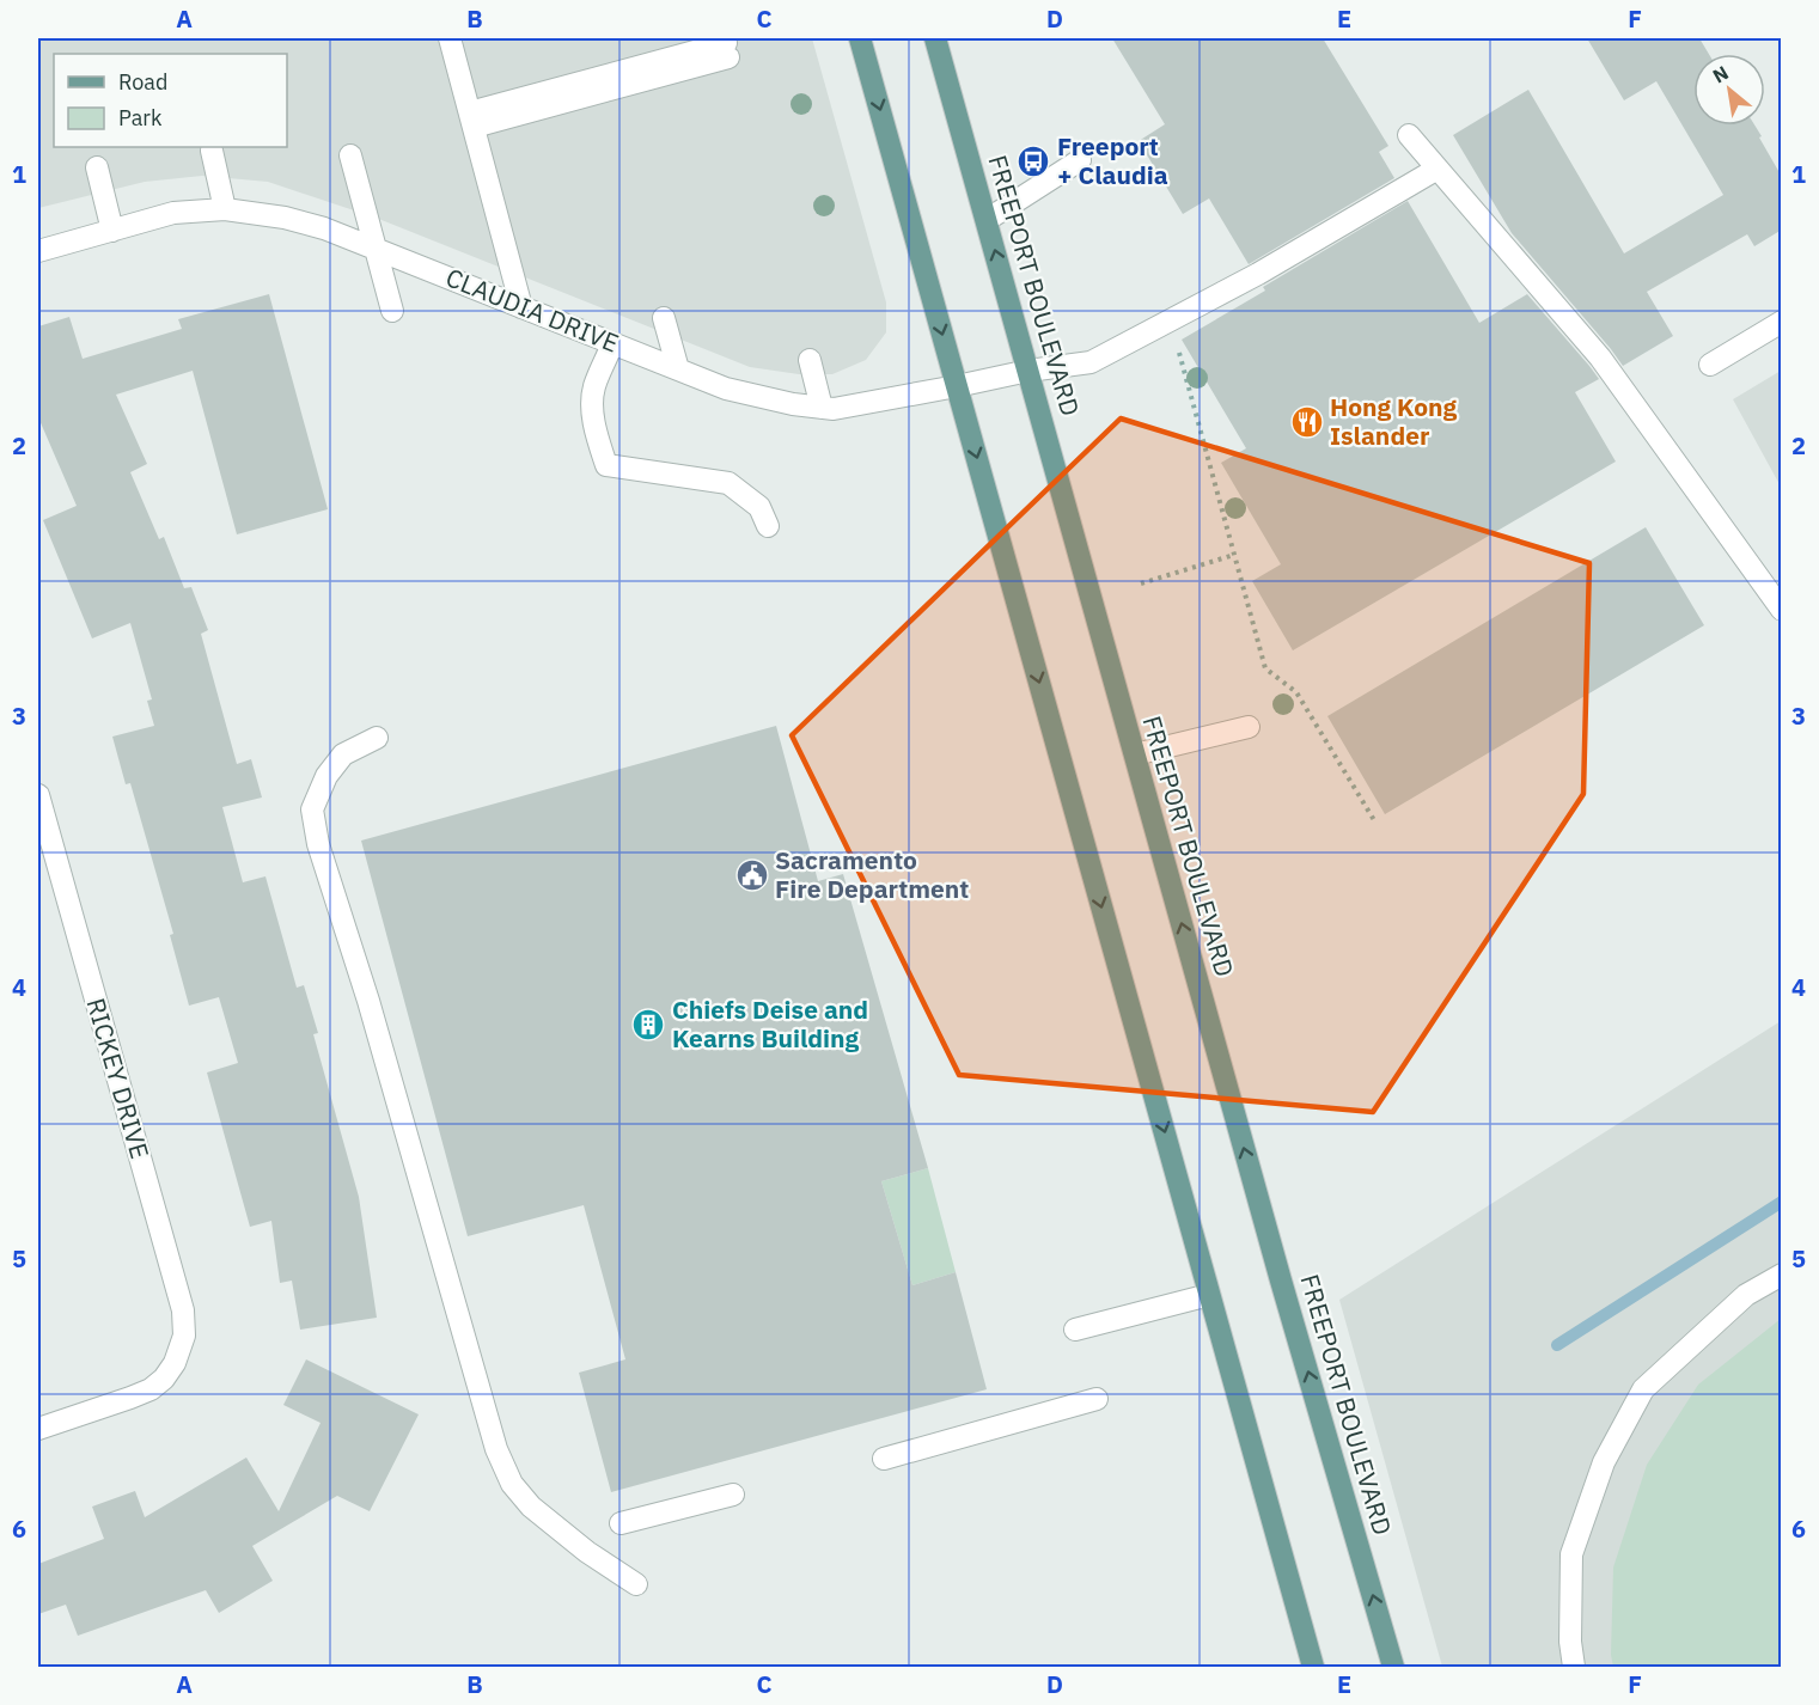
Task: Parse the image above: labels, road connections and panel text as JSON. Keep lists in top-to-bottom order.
{
  "streets": {
    "main road": ["FREEPORT BOULEVARD"],
    "street": ["CLAUDIA DRIVE", "RICKEY DRIVE"]
  },
  "crossings": [
    ["FREEPORT BOULEVARD", "CLAUDIA DRIVE"]
  ],
  "places": {
    "bus stop": ["Freeport + Claudia"],
    "restaurant": ["Hong Kong Islander"],
    "public building": ["Sacramento Fire Department"],
    "building": ["Chiefs Deise and Kearns Building"]
  },
  "legend": ["Road", "Park"],
  "north": "top left",
  "grid": {
    "columns": [
      "A",
      "B",
      "C",
      "D",
      "E",
      "F"
    ],
    "rows": [
      "1",
      "2",
      "3",
      "4",
      "5",
      "6"
    ]
  }
}
